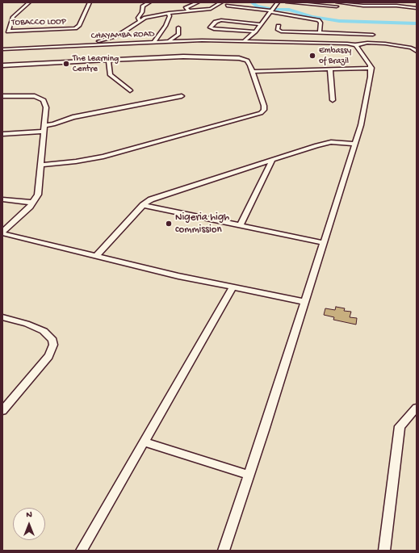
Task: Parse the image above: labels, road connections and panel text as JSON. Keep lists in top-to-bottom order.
{
  "streets": {
    "street": ["TOBACCO LOOP", "CHAYAMBA ROAD"]
  },
  "places": ["Embassy of Brazil", "The Learning Centre", "Nigeria high commission"],
  "north": "top"
}
